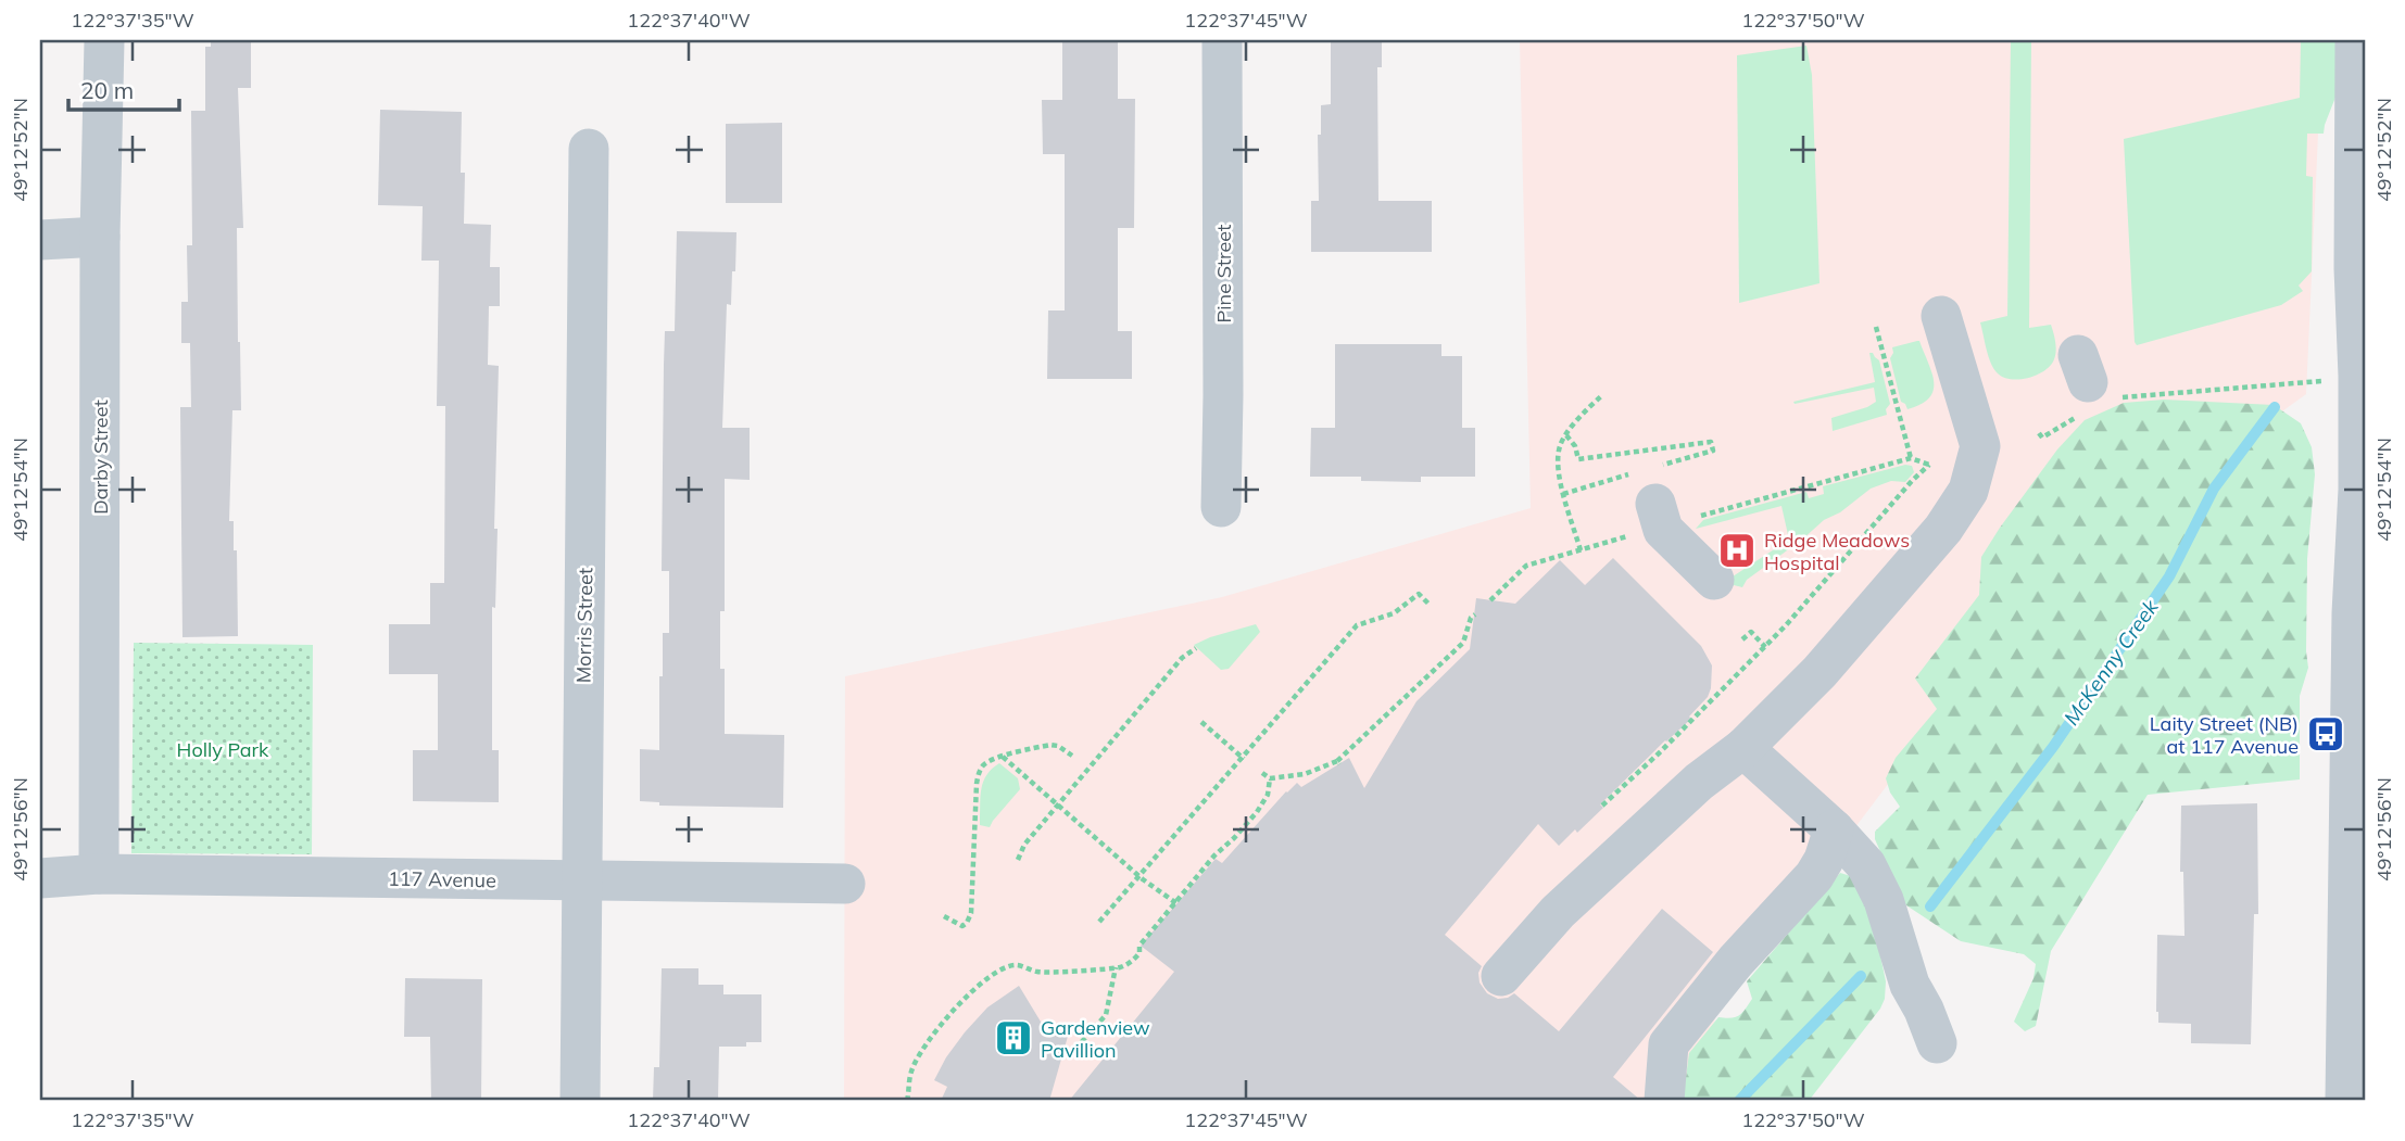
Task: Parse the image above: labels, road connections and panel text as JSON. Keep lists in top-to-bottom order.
{
  "streets": {
    "street": [
      "Pine Street",
      "Darby Street",
      "Morris Street",
      "117 Avenue"
    ]
  },
  "crossings": [
    ["Darby Street", "117 Avenue"],
    ["Morris Street", "117 Avenue"]
  ],
  "water": ["McKenny Creek"],
  "parks": ["Holly Park"],
  "places": {
    "hospital": ["Ridge Meadows Hospital"],
    "bus stop": ["Laity Street (NB) at 117 Avenue"],
    "building": ["Gardenview Pavillion"]
  },
  "scale_bar": "20 m",
  "coordinates": [
    "122°37'35\"W",
    "122°37'40\"W",
    "122°37'45\"W",
    "122°37'50\"W",
    "49°12'52\"N",
    "49°12'54\"N",
    "49°12'56\"N"
  ]
}
